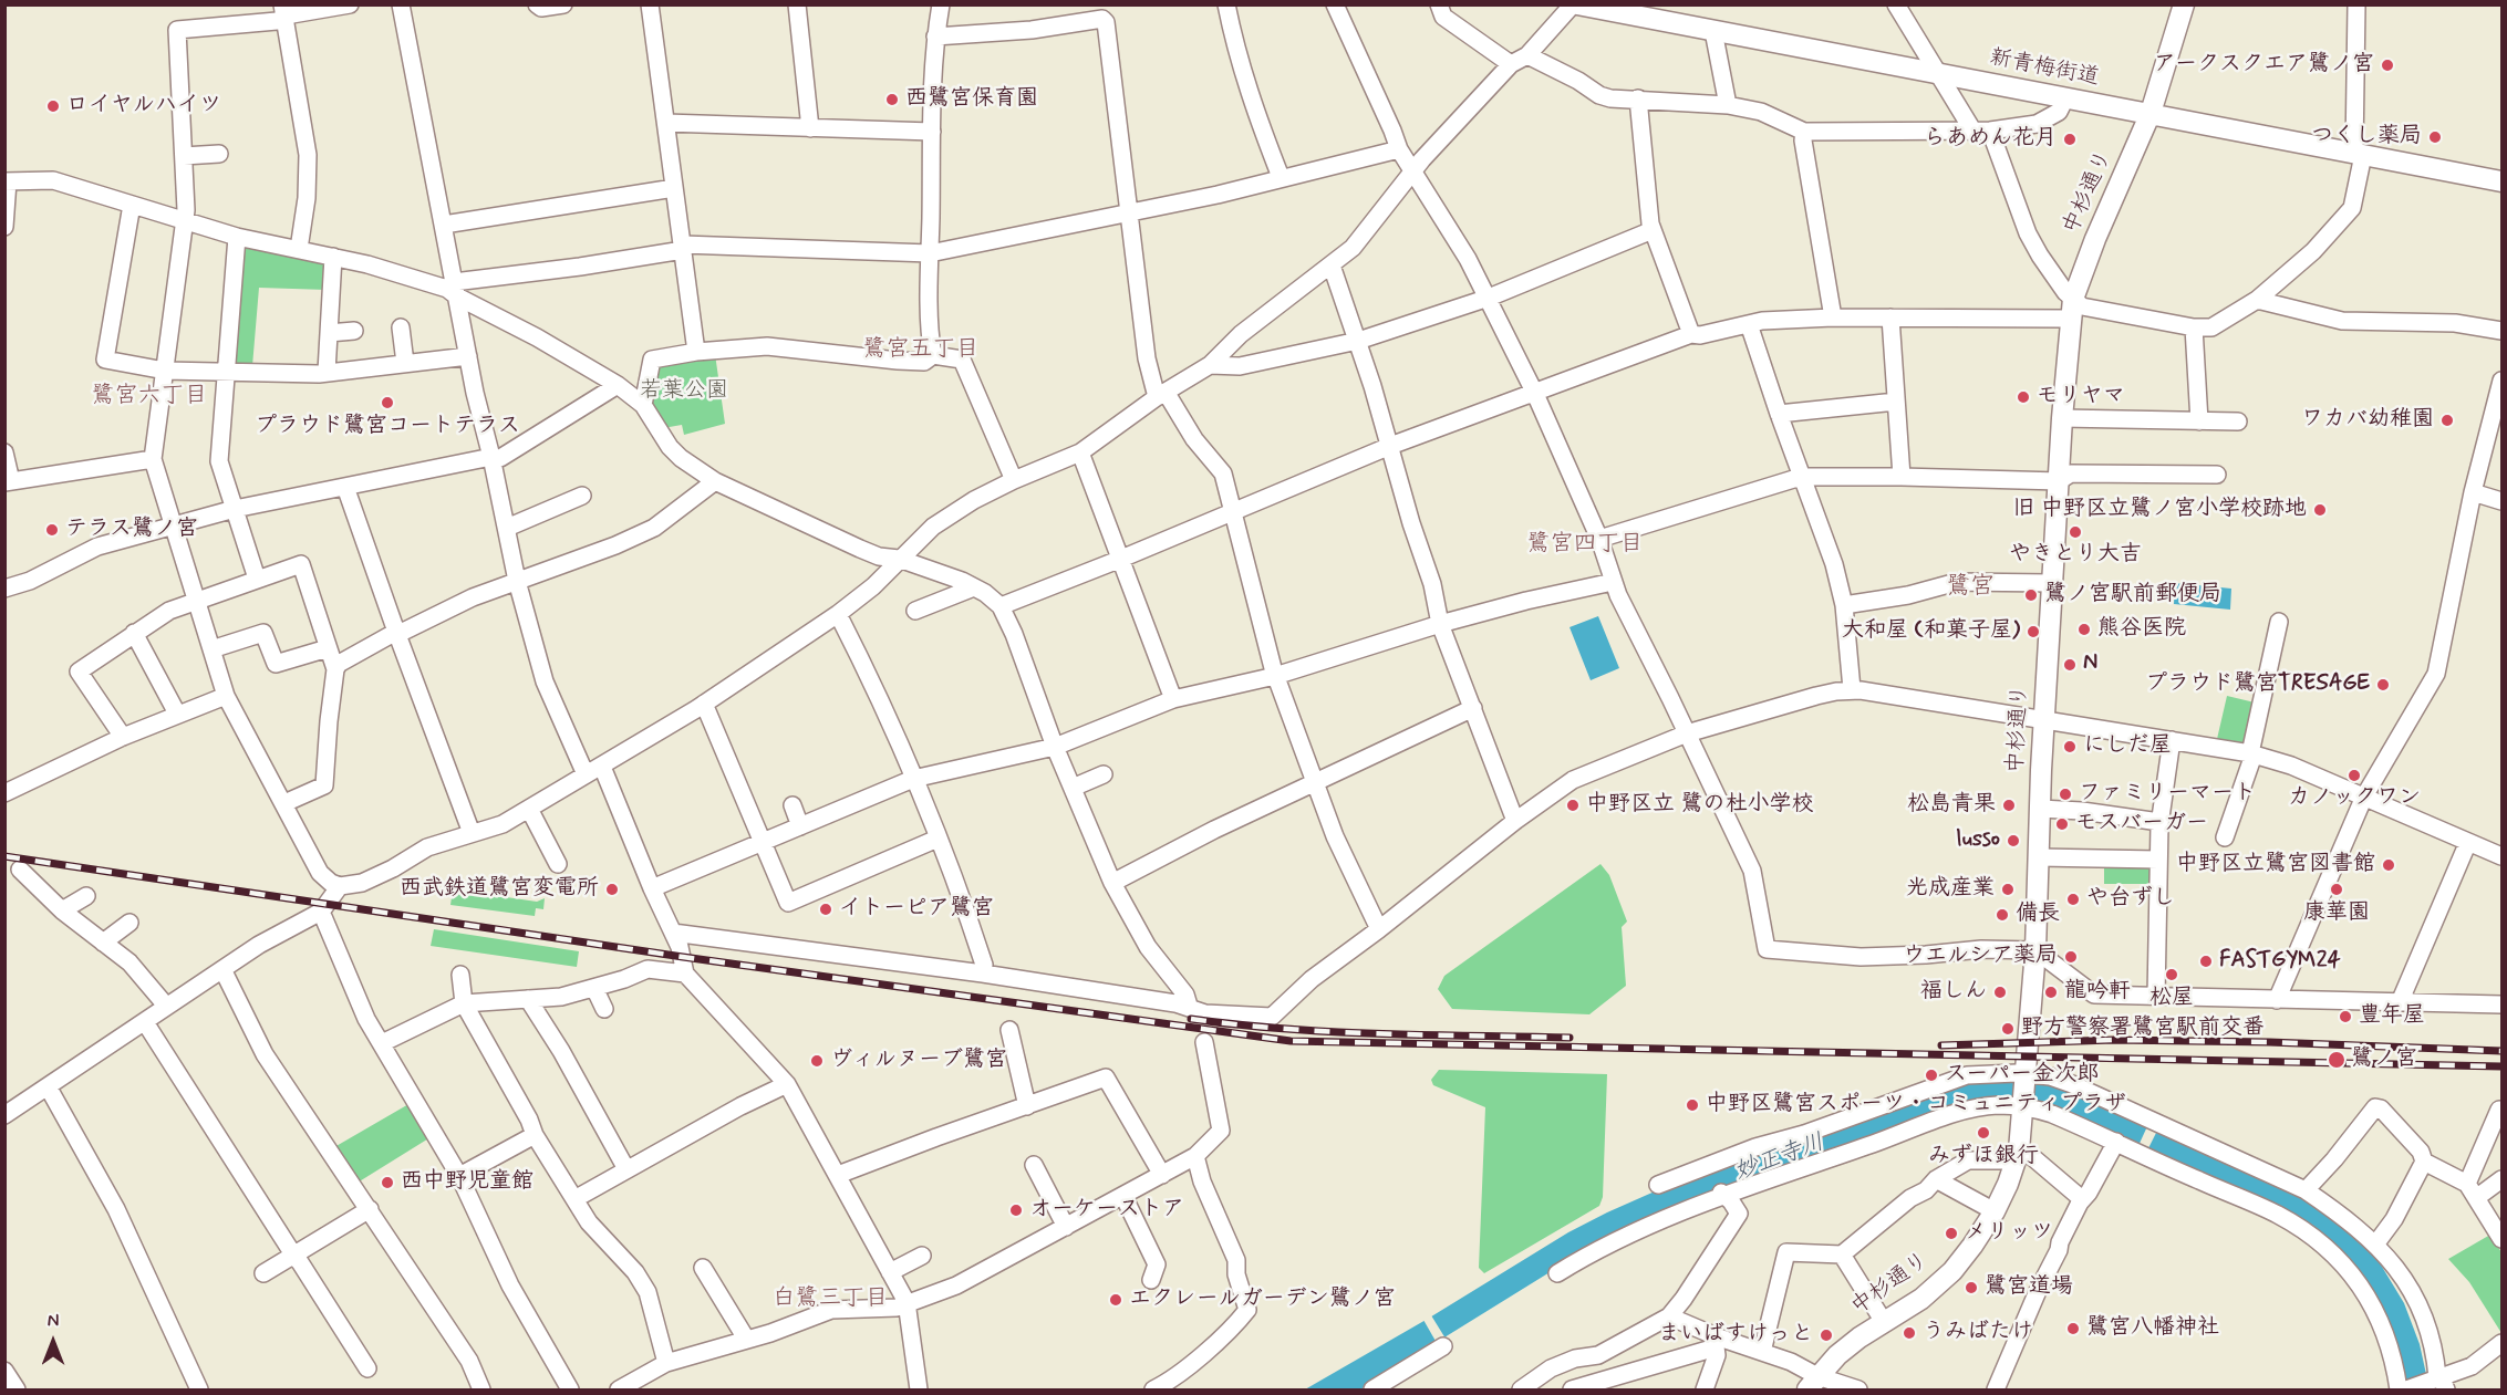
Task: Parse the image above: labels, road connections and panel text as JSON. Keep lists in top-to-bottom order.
{
  "streets": {
    "main road": ["新青梅街道", "中杉通り"]
  },
  "crossings": [
    ["新青梅街道", "中杉通り"]
  ],
  "districts": [
    "鷺宮五丁目",
    "鷺宮六丁目",
    "鷺宮四丁目",
    "鷺宮",
    "白鷺三丁目"
  ],
  "water": ["妙正寺川"],
  "parks": ["若葉公園"],
  "places": [
    "アークスクエア鷺ノ宮",
    "西鷺宮保育園",
    "ロイヤルハイツ",
    "つくし薬局",
    "らあめん花月",
    "モリヤマ",
    "プラウド鷺宮コートテラス",
    "ワカバ幼稚園",
    "旧 中野区立鷺ノ宮小学校跡地",
    "テラス鷺ノ宮",
    "やきとり大吉",
    "鷺ノ宮駅前郵便局",
    "熊谷医院",
    "大和屋 (和菓子屋)",
    "N",
    "プラウド鷺宮TRESAGE",
    "にしだ屋",
    "カノックワン",
    "ファミリーマート",
    "中野区立 鷺の杜小学校",
    "松島青果",
    "モスバーガー",
    "lusso",
    "中野区立鷺宮図書館",
    "西武鉄道鷺宮変電所",
    "光成産業",
    "康華園",
    "や台ずし",
    "イトーピア鷺宮",
    "備長",
    "ウエルシア薬局",
    "FASTGYM24",
    "松屋",
    "福しん",
    "龍吟軒",
    "豊年屋",
    "野方警察署鷺宮駅前交番",
    "鷺ノ宮",
    "ヴィルヌーブ鷺宮",
    "スーパー金次郎",
    "中野区鷺宮スポーツ・コミュニティプラザ",
    "みずほ銀行",
    "西中野児童館",
    "オーケーストア",
    "メリッツ",
    "鷺宮道場",
    "エクレールガーデン鷺ノ宮",
    "鷺宮八幡神社",
    "うみばたけ",
    "まいばすけっと"
  ],
  "north": "top"
}
